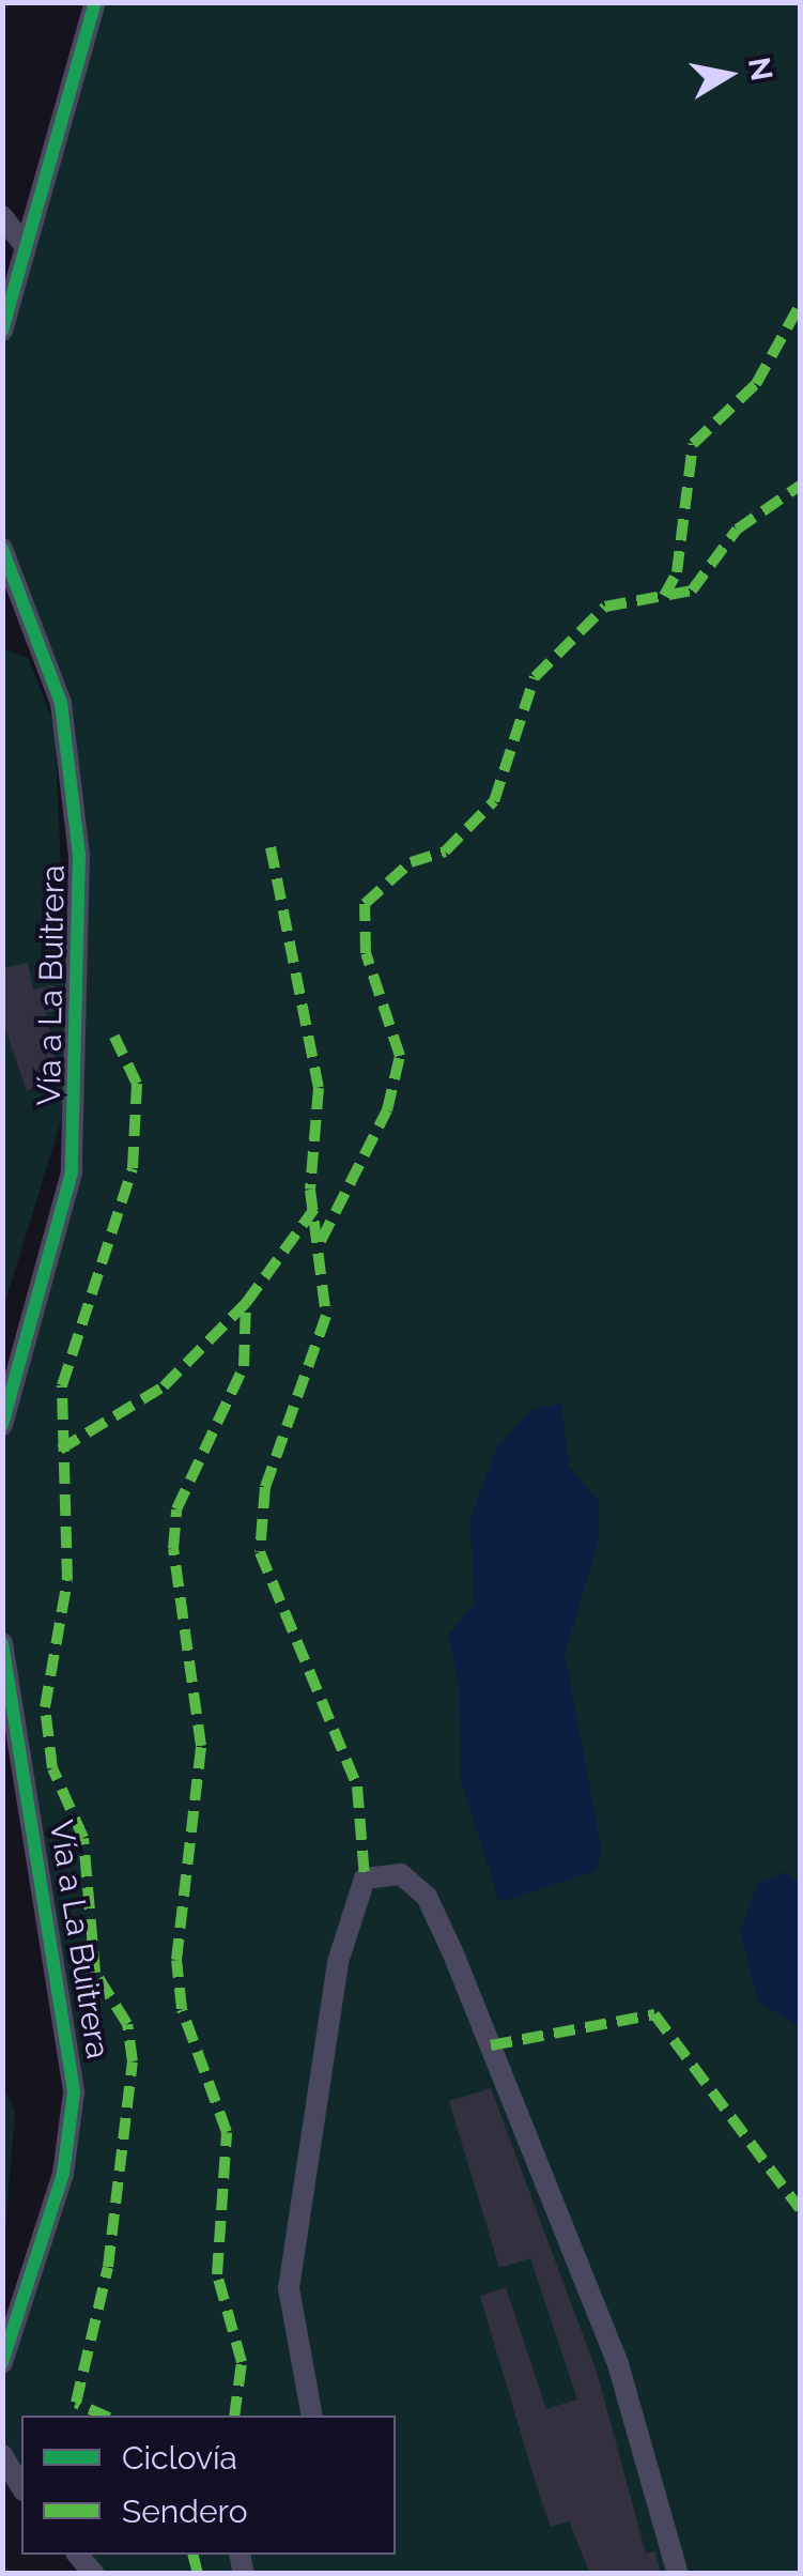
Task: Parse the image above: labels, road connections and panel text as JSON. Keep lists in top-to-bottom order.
{
  "streets": {
    "street": ["Vía a La Buitrera"]
  },
  "legend": ["Ciclovía", "Sendero"],
  "north": "right"
}
